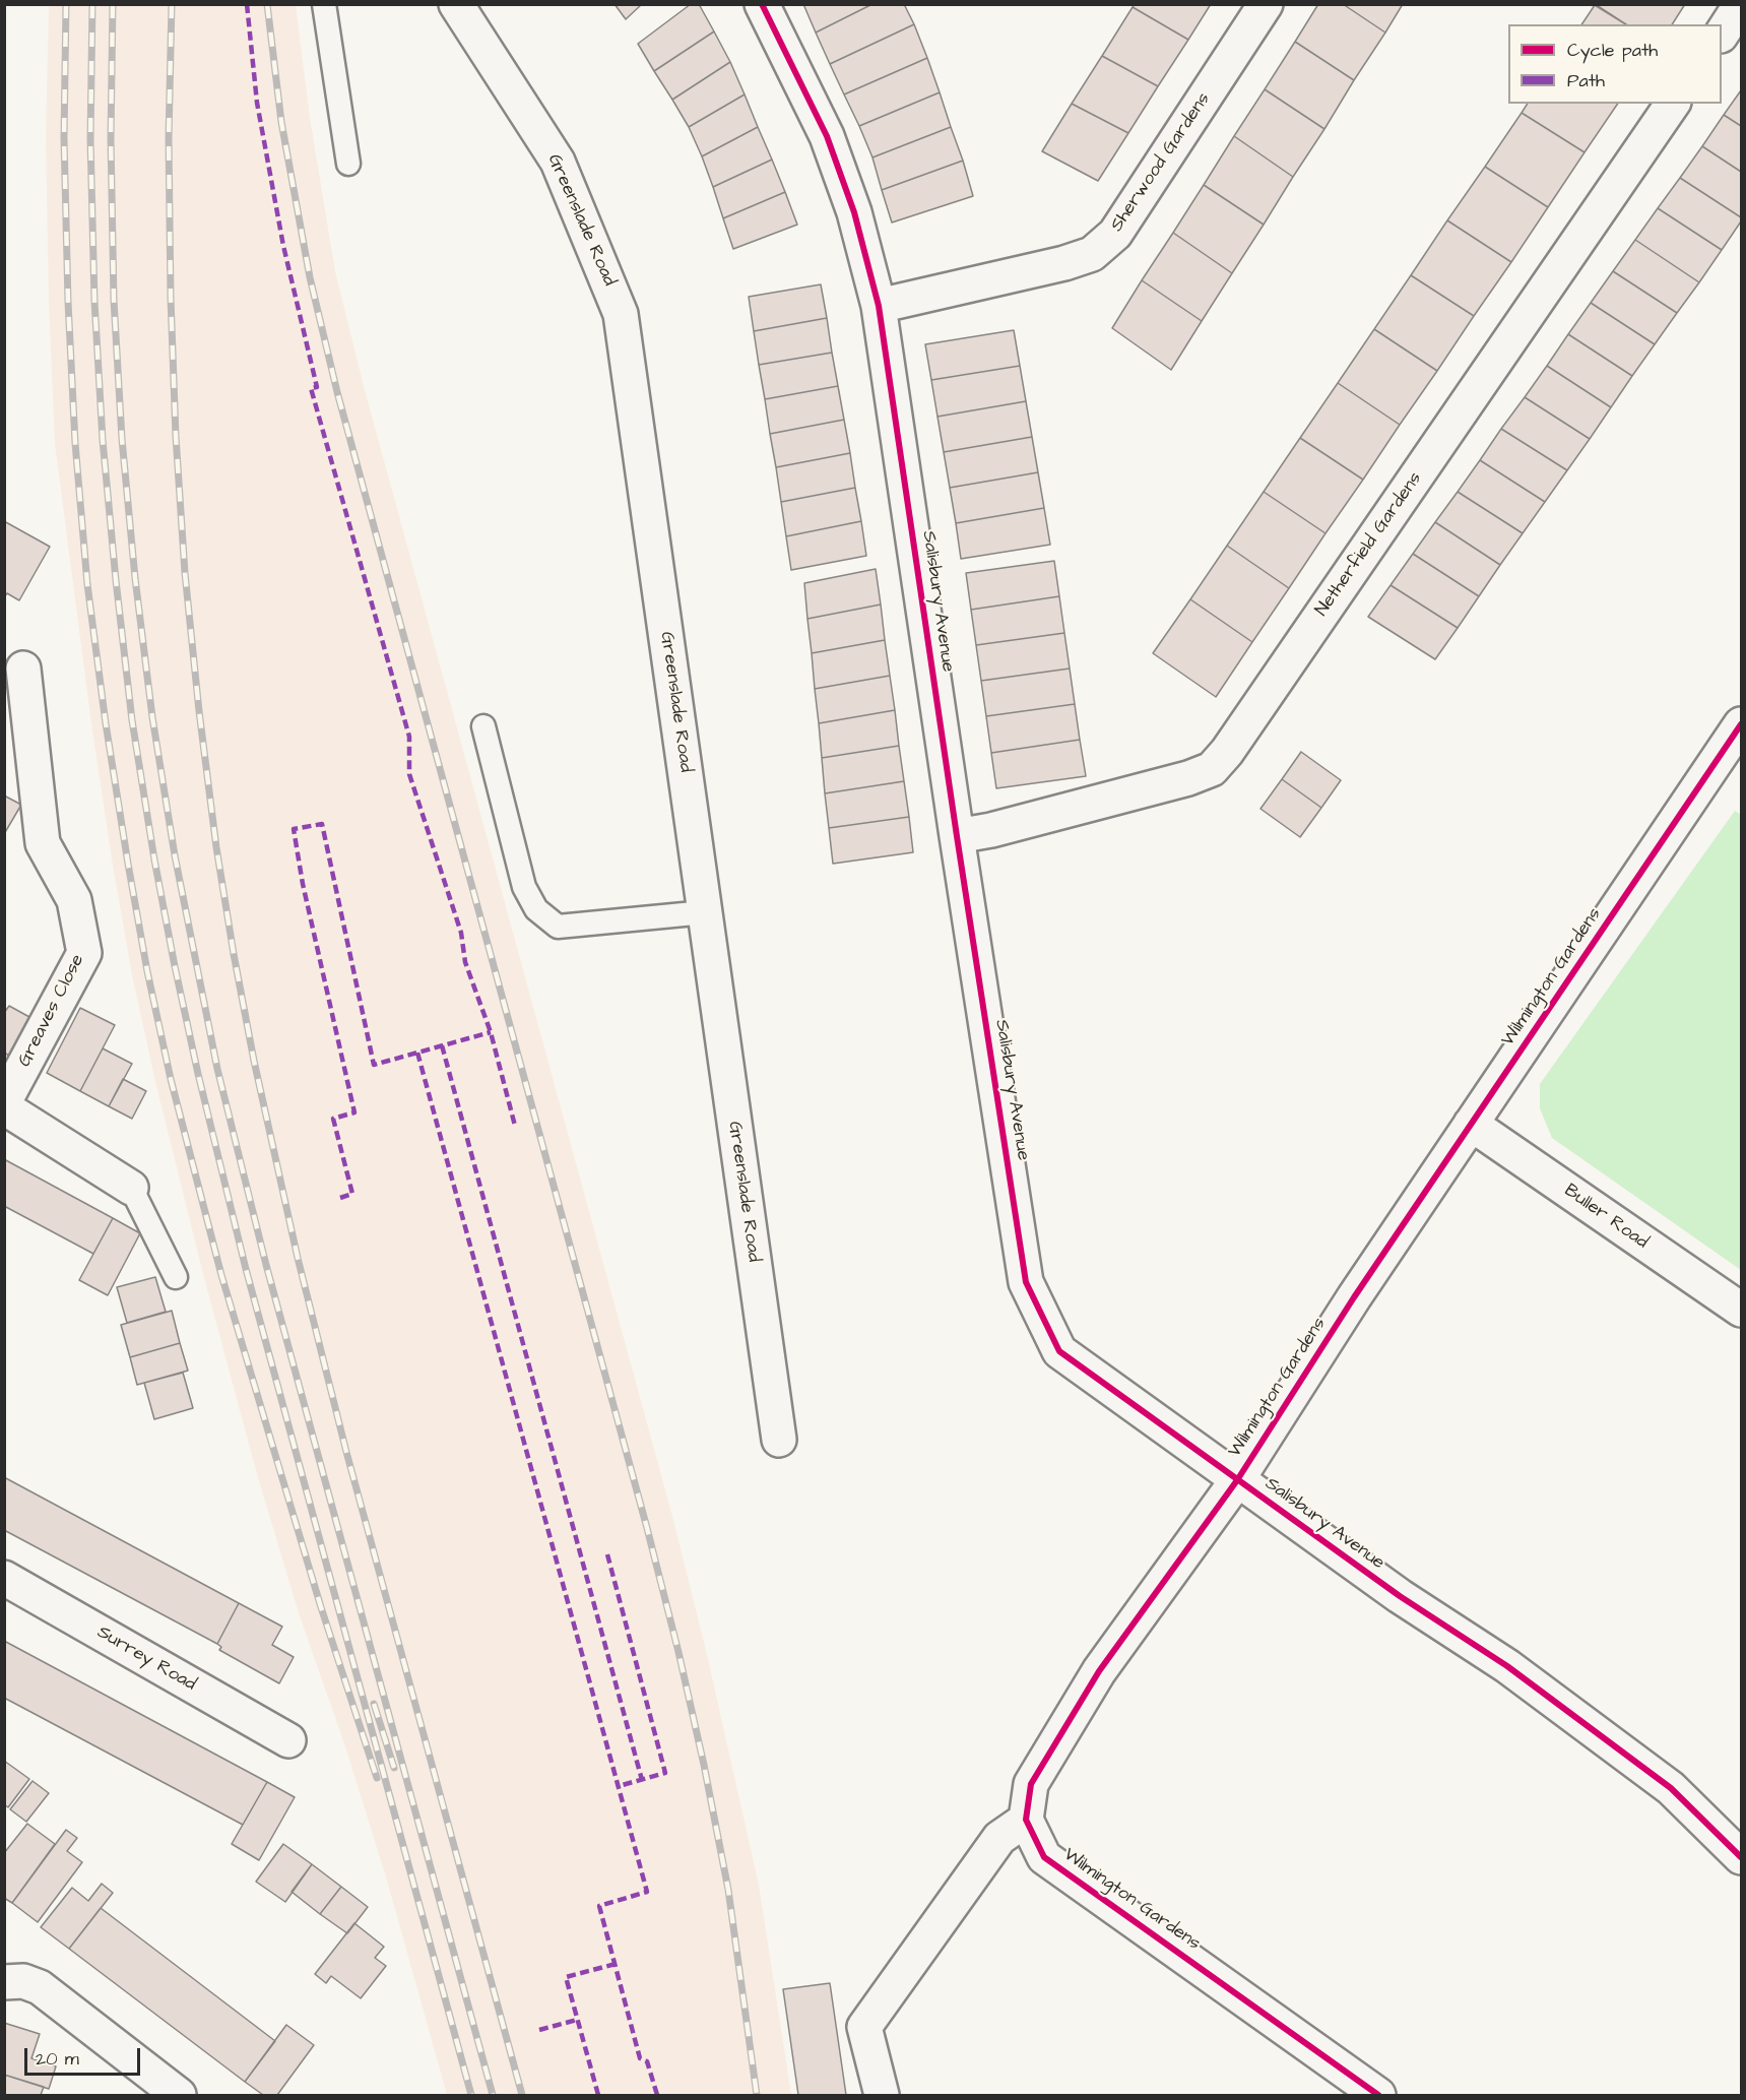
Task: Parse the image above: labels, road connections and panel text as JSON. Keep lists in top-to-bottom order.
{
  "streets": {
    "street": [
      "Sherwood Gardens",
      "Greenslade Road",
      "Netherfield Gardens",
      "Salisbury Avenue",
      "Wilmington Gardens",
      "Greaves Close",
      "Buller Road",
      "Surrey Road"
    ]
  },
  "crossings": [
    ["Sherwood Gardens", "Salisbury Avenue"],
    ["Netherfield Gardens", "Salisbury Avenue"],
    ["Salisbury Avenue", "Wilmington Gardens"],
    ["Wilmington Gardens", "Buller Road"]
  ],
  "legend": ["Cycle path", "Path"],
  "scale_bar": "20 m"
}
